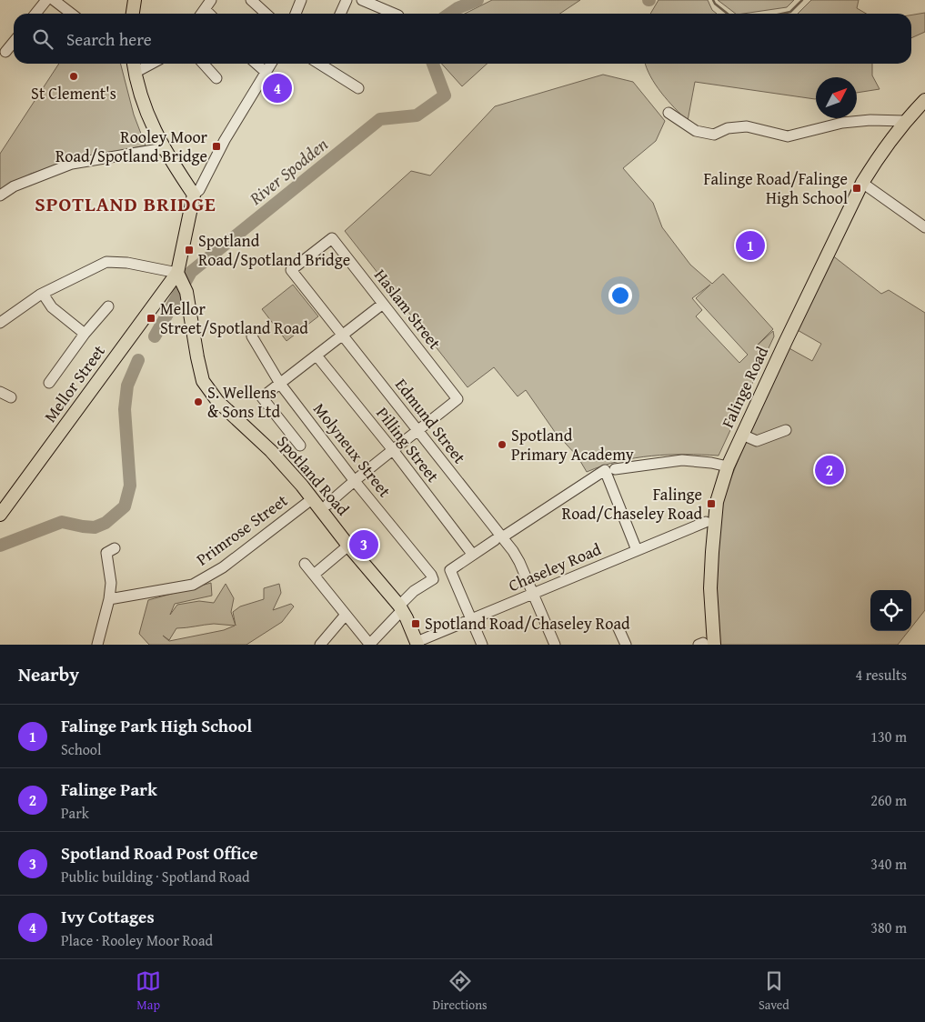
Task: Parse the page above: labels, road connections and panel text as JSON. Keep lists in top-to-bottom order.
{
  "streets": {
    "main road": ["Mellor Street", "Falinge Road", "Spotland Road"],
    "street": [
      "Haslam Street",
      "Edmund Street",
      "Pilling Street",
      "Molyneux Street",
      "Primrose Street",
      "Chaseley Road"
    ]
  },
  "crossings": [
    ["Haslam Street", "Edmund Street"],
    ["Mellor Street", "Spotland Road"],
    ["Edmund Street", "Chaseley Road"],
    ["Molyneux Street", "Spotland Road"],
    ["Spotland Road", "Primrose Street"],
    ["Spotland Road", "Chaseley Road"]
  ],
  "districts": ["SPOTLAND BRIDGE"],
  "water": ["River Spodden"],
  "places": {
    "other": ["St Clement's", "S. Wellens & Sons Ltd", "Spotland Primary Academy"],
    "transit": [
      "Rooley Moor Road/Spotland Bridge",
      "Falinge Road/Falinge High School",
      "Spotland Road/Spotland Bridge",
      "Mellor Street/Spotland Road",
      "Falinge Road/Chaseley Road",
      "Spotland Road/Chaseley Road"
    ]
  },
  "north": "top right",
  "page": {
    "search": "Search here",
    "pins": [
      "4",
      "1",
      "2",
      "3"
    ],
    "heading": ["Nearby", "4 results"],
    "list": [
      {
        "mark": "1",
        "name": "Falinge Park High School",
        "note": "School",
        "value": "130 m"
      },
      {
        "mark": "2",
        "name": "Falinge Park",
        "note": "Park",
        "value": "260 m"
      },
      {
        "mark": "3",
        "name": "Spotland Road Post Office",
        "note": "Public building · Spotland Road",
        "value": "340 m"
      },
      {
        "mark": "4",
        "name": "Ivy Cottages",
        "note": "Place · Rooley Moor Road",
        "value": "380 m"
      }
    ],
    "nav": ["Map", "Directions", "Saved"]
  }
}
